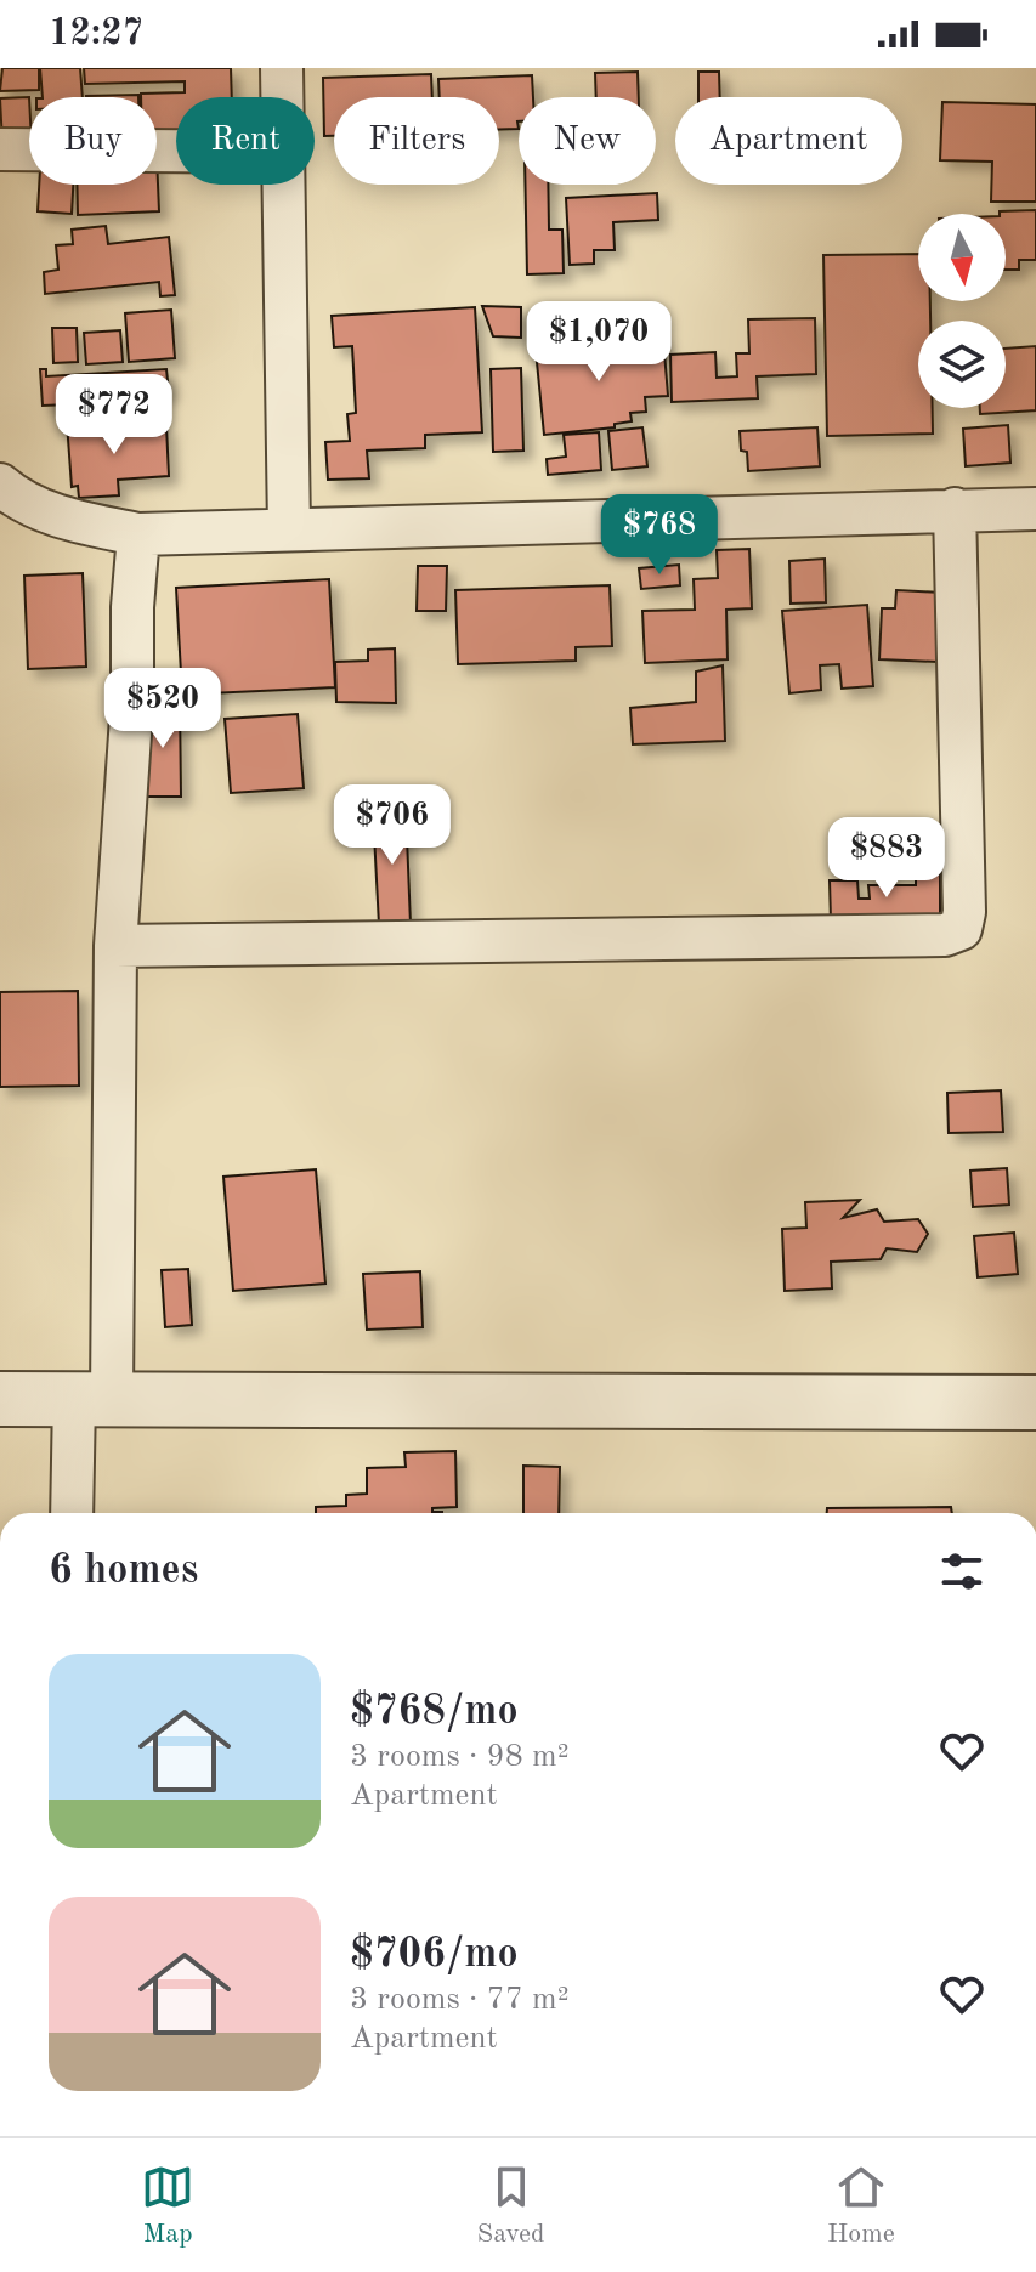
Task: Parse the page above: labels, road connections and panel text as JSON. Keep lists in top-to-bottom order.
{
  "north": "bottom",
  "page": {
    "status": "12:27",
    "chip": [
      "Buy",
      "Rent",
      "Filters",
      "New",
      "Apartment"
    ],
    "price": [
      "$1,070",
      "$772",
      "$768",
      "$520",
      "$706",
      "$883"
    ],
    "heading": "6 homes",
    "list": [
      {
        "name": "$768/mo",
        "note": "3 rooms · 98 m² · Apartment"
      },
      {
        "name": "$706/mo",
        "note": "3 rooms · 77 m² · Apartment"
      }
    ],
    "tabs": ["Map", "Saved", "Home"]
  }
}
